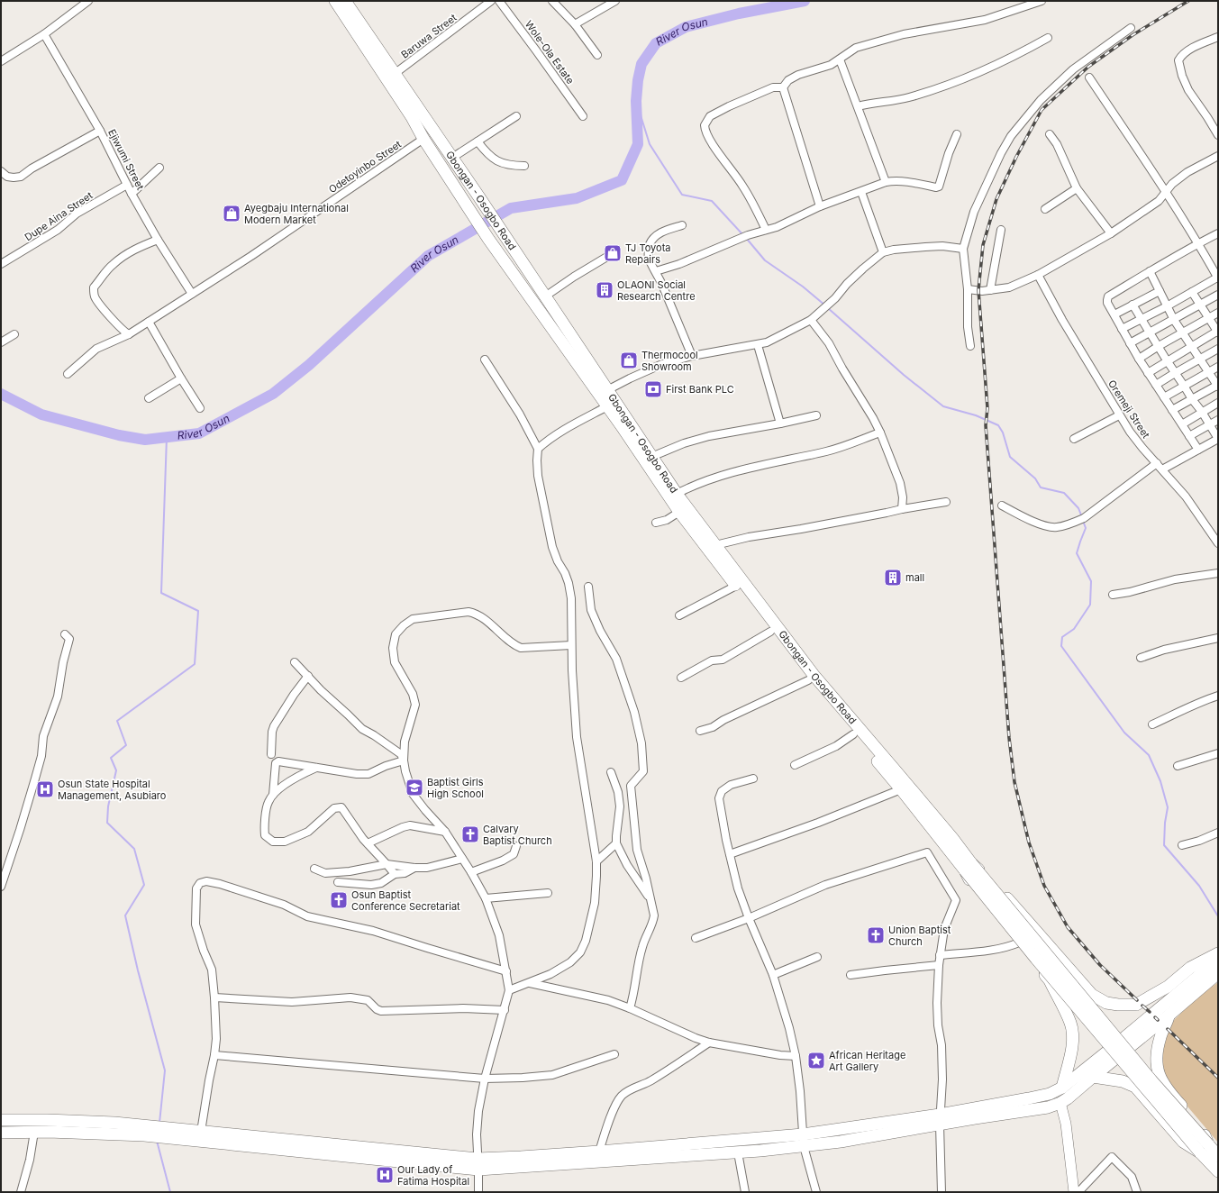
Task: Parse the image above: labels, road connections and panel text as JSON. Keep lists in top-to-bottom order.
{
  "streets": {
    "main road": ["Gbongan - Osogbo Road"],
    "street": [
      "Baruwa Street",
      "Wole-Ola Estate",
      "Ejiwumi Street",
      "Odetoyinbo Street",
      "Dupe Aina Street",
      "Oremeji Street"
    ]
  },
  "crossings": [
    ["Baruwa Street", "Gbongan - Osogbo Road"],
    ["Ejiwumi Street", "Odetoyinbo Street"],
    ["Ejiwumi Street", "Dupe Aina Street"],
    ["Odetoyinbo Street", "Gbongan - Osogbo Road"]
  ],
  "water": ["River Osun"],
  "places": {
    "shop": ["Ayegbaju International Modern Market", "TJ Toyota Repairs", "Thermocool Showroom"],
    "building": ["OLAONI Social Research Centre", "mall"],
    "bank": ["First Bank PLC"],
    "school or university": ["Baptist Girls High School"],
    "hospital": ["Osun State Hospital Management, Asubiaro", "Our Lady of Fatima Hospital"],
    "church": ["Calvary Baptist Church", "Osun Baptist Conference Secretariat", "Union Baptist Church"],
    "place": ["African Heritage Art Gallery"]
  }
}
